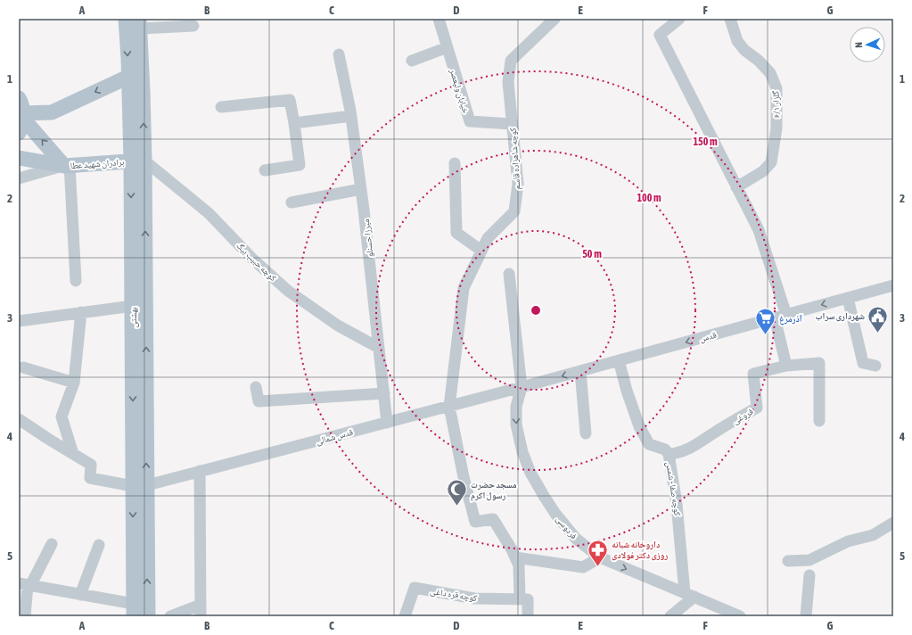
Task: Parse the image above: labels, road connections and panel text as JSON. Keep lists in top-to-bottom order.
{
  "streets": {
    "main road": ["برادران شهید عطا", "بهشتی"],
    "street": [
      "خیابان ولیعصر",
      "گلزار ۶/۱",
      "کوچه شاهزاده قاسم",
      "میرزا حسنلو",
      "کوچه حبیب بیگ",
      "قدس",
      "فروغی",
      "قدس شمالی",
      "کوچه صفا - شمس",
      "فردوسی",
      "کوچه قره داغی"
    ]
  },
  "crossings": [
    ["خیابان ولیعصر", "کوچه شاهزاده قاسم"],
    ["کوچه شاهزاده قاسم", "قدس شمالی"],
    ["برادران شهید عطا", "کوچه حبیب بیگ"],
    ["برادران شهید عطا", "بهشتی"],
    ["میرزا حسنلو", "کوچه حبیب بیگ"],
    ["میرزا حسنلو", "قدس شمالی"],
    ["کوچه حبیب بیگ", "بهشتی"],
    ["بهشتی", "قدس شمالی"],
    ["قدس", "قدس شمالی"],
    ["قدس", "کوچه صفا - شمس"],
    ["قدس", "فردوسی"],
    ["فروغی", "کوچه صفا - شمس"],
    ["قدس شمالی", "فردوسی"],
    ["کوچه صفا - شمس", "فردوسی"]
  ],
  "one_way": ["قدس", "فردوسی"],
  "places": {
    "public building": ["شهرداری سراب"],
    "supermarket": ["آذرمرغ"],
    "mosque": ["مسجد حضرت رسول اکرم"],
    "pharmacy": ["داروخانه شبانه روزی دکتر فولادی"]
  },
  "north": "left",
  "grid": {
    "columns": [
      "A",
      "B",
      "C",
      "D",
      "E",
      "F",
      "G"
    ],
    "rows": [
      "1",
      "2",
      "3",
      "4",
      "5"
    ]
  },
  "rings": ["150 m", "100 m", "50 m"]
}
